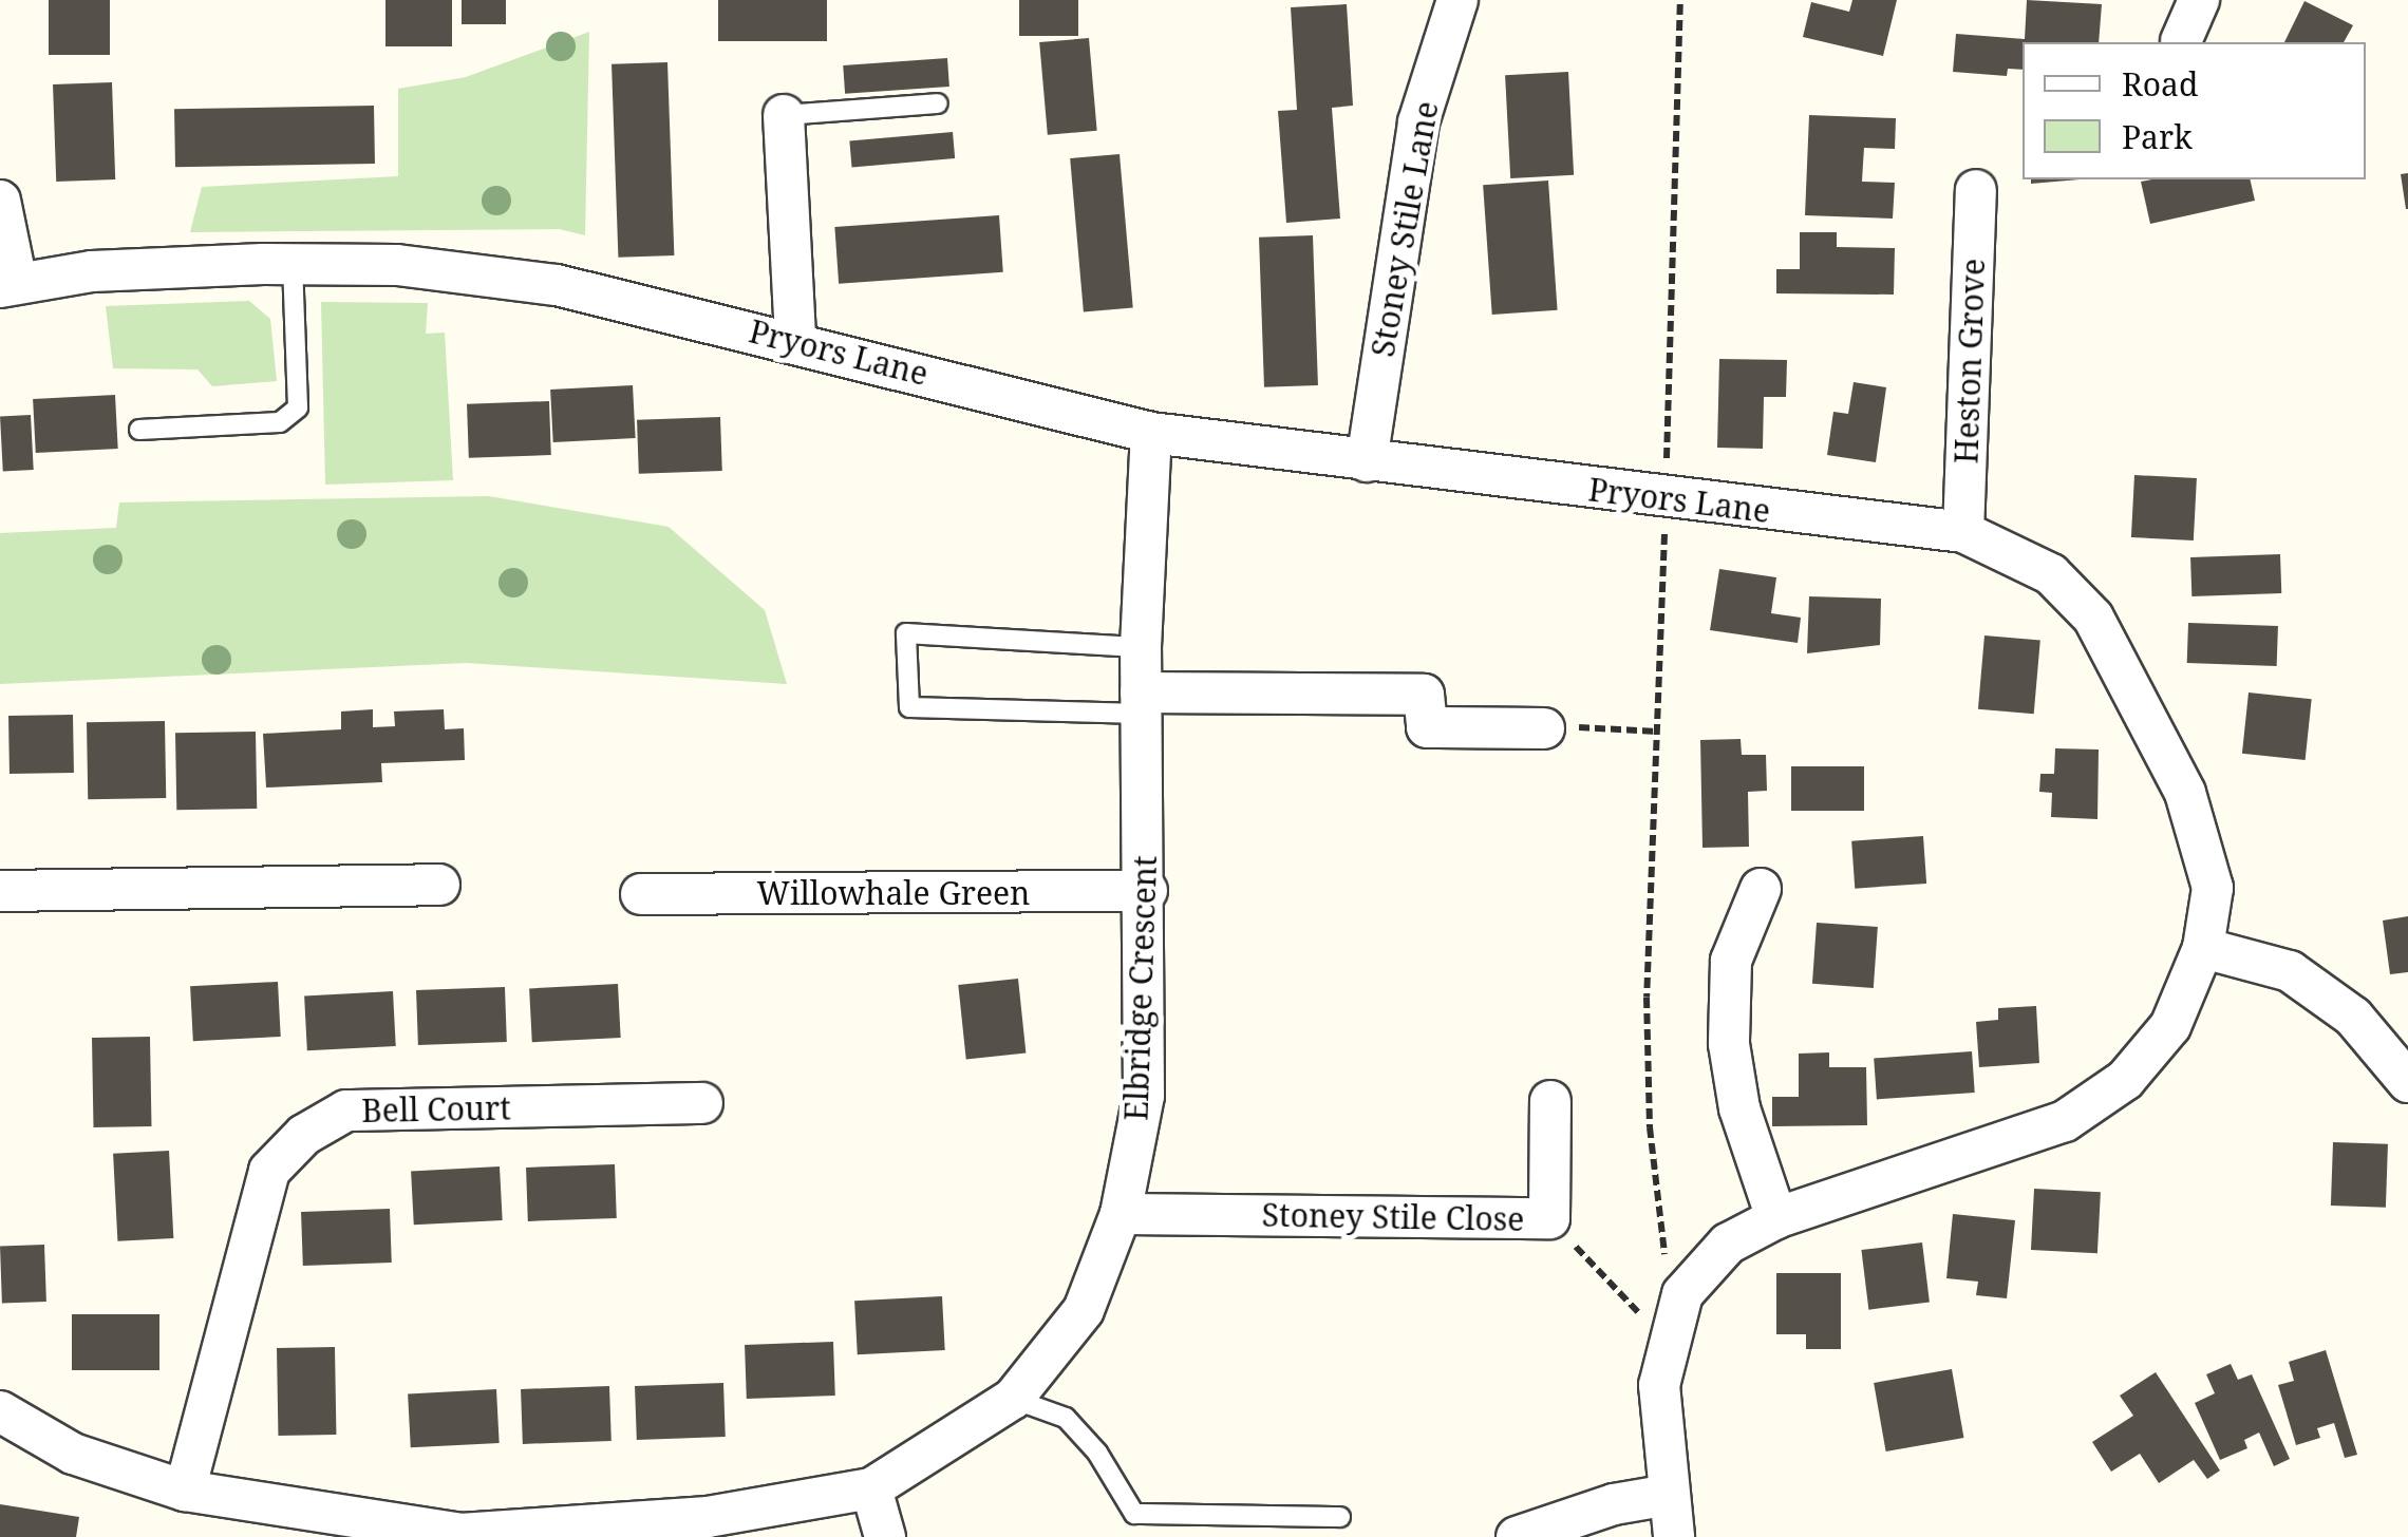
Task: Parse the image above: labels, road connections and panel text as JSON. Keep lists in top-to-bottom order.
{
  "streets": {
    "street": [
      "Stoney Stile Lane",
      "Pryors Lane",
      "Heston Grove",
      "Willowhale Green",
      "Elbridge Crescent",
      "Bell Court",
      "Stoney Stile Close"
    ]
  },
  "crossings": [
    ["Stoney Stile Lane", "Pryors Lane"],
    ["Pryors Lane", "Heston Grove"],
    ["Pryors Lane", "Elbridge Crescent"],
    ["Willowhale Green", "Elbridge Crescent"],
    ["Elbridge Crescent", "Bell Court"],
    ["Elbridge Crescent", "Stoney Stile Close"]
  ],
  "legend": ["Road", "Park"]
}
